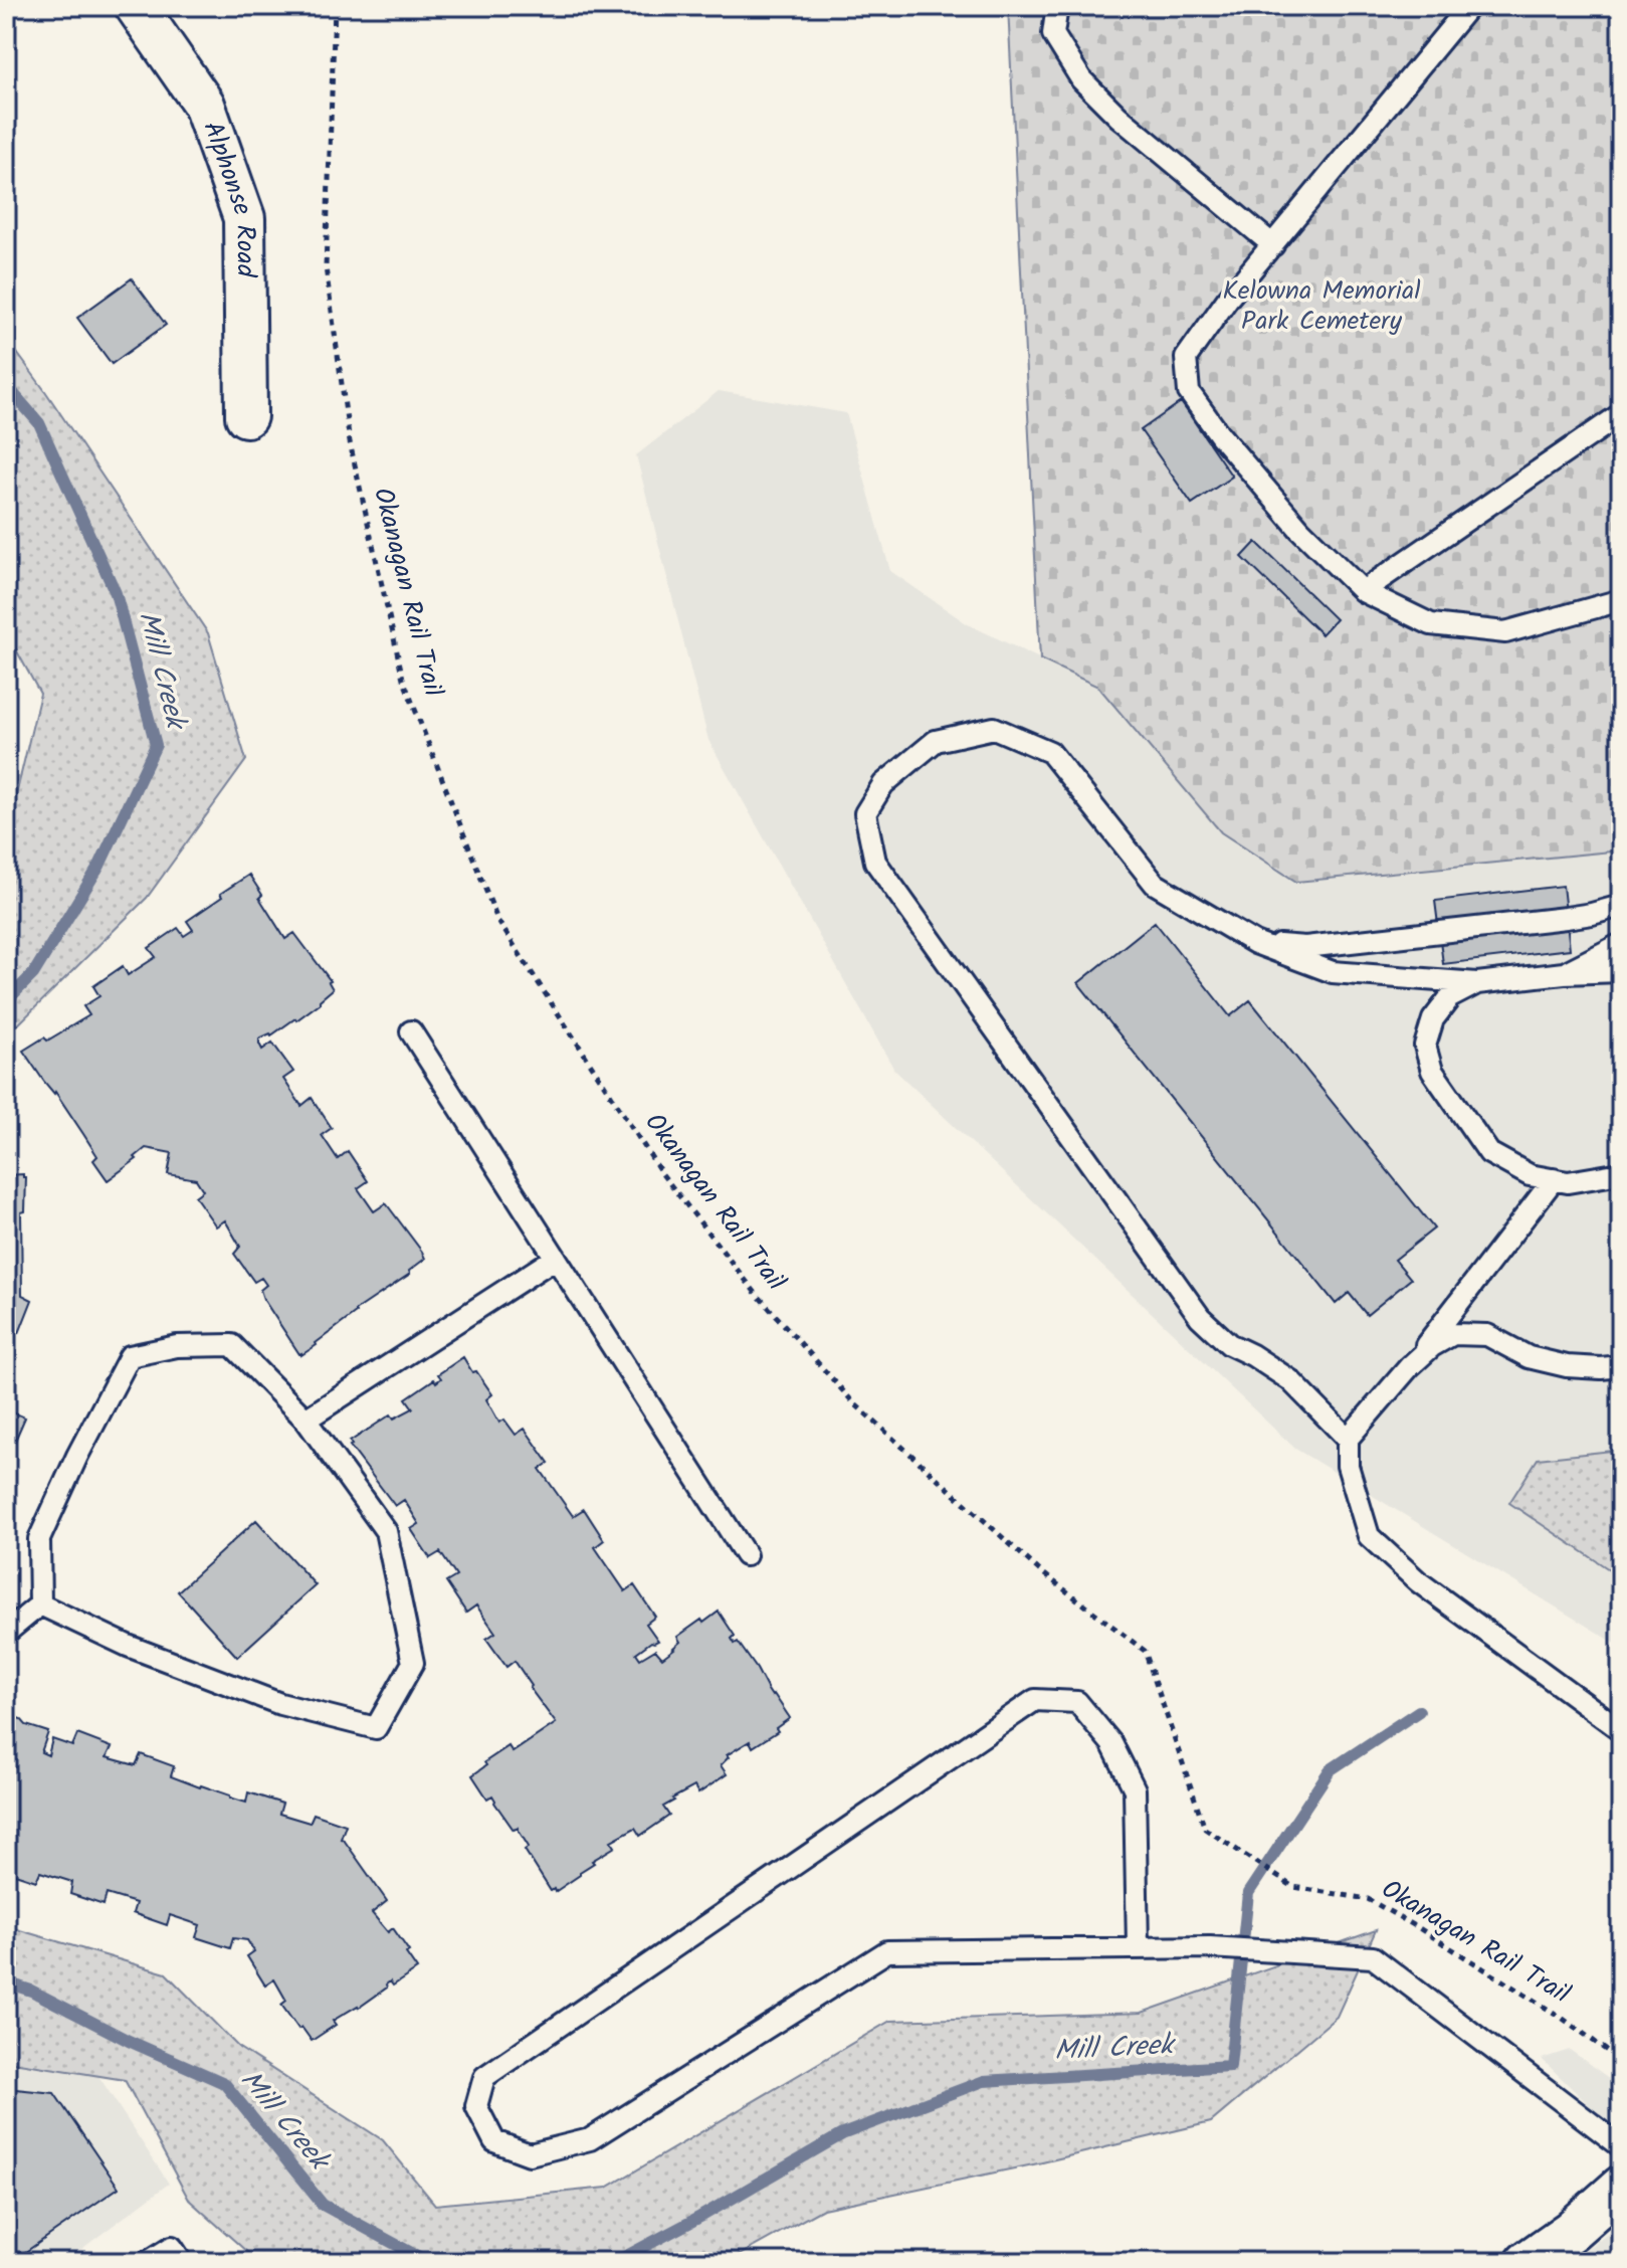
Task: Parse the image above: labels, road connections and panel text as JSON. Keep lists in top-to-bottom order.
{
  "streets": {
    "street": ["Alphonse Road"],
    "path": ["Okanagan Rail Trail"]
  },
  "water": ["Mill Creek"],
  "parks": ["Kelowna Memorial Park Cemetery"]
}
